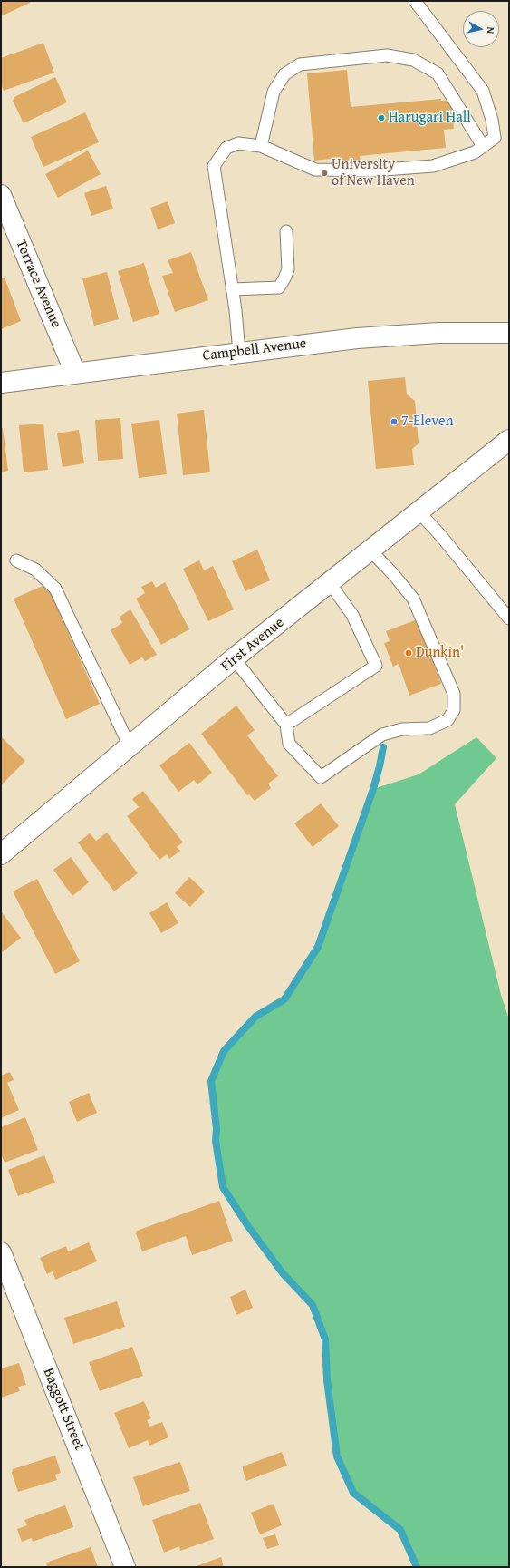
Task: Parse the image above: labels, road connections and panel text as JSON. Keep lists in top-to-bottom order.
{
  "streets": {
    "main road": [
      "Terrace Avenue",
      "Campbell Avenue",
      "First Avenue",
      "Baggott Street"
    ]
  },
  "crossings": [
    ["Terrace Avenue", "Campbell Avenue"]
  ],
  "places": [
    "Harugari Hall",
    "University of New Haven",
    "7-Eleven",
    "Dunkin'"
  ],
  "north": "right"
}
